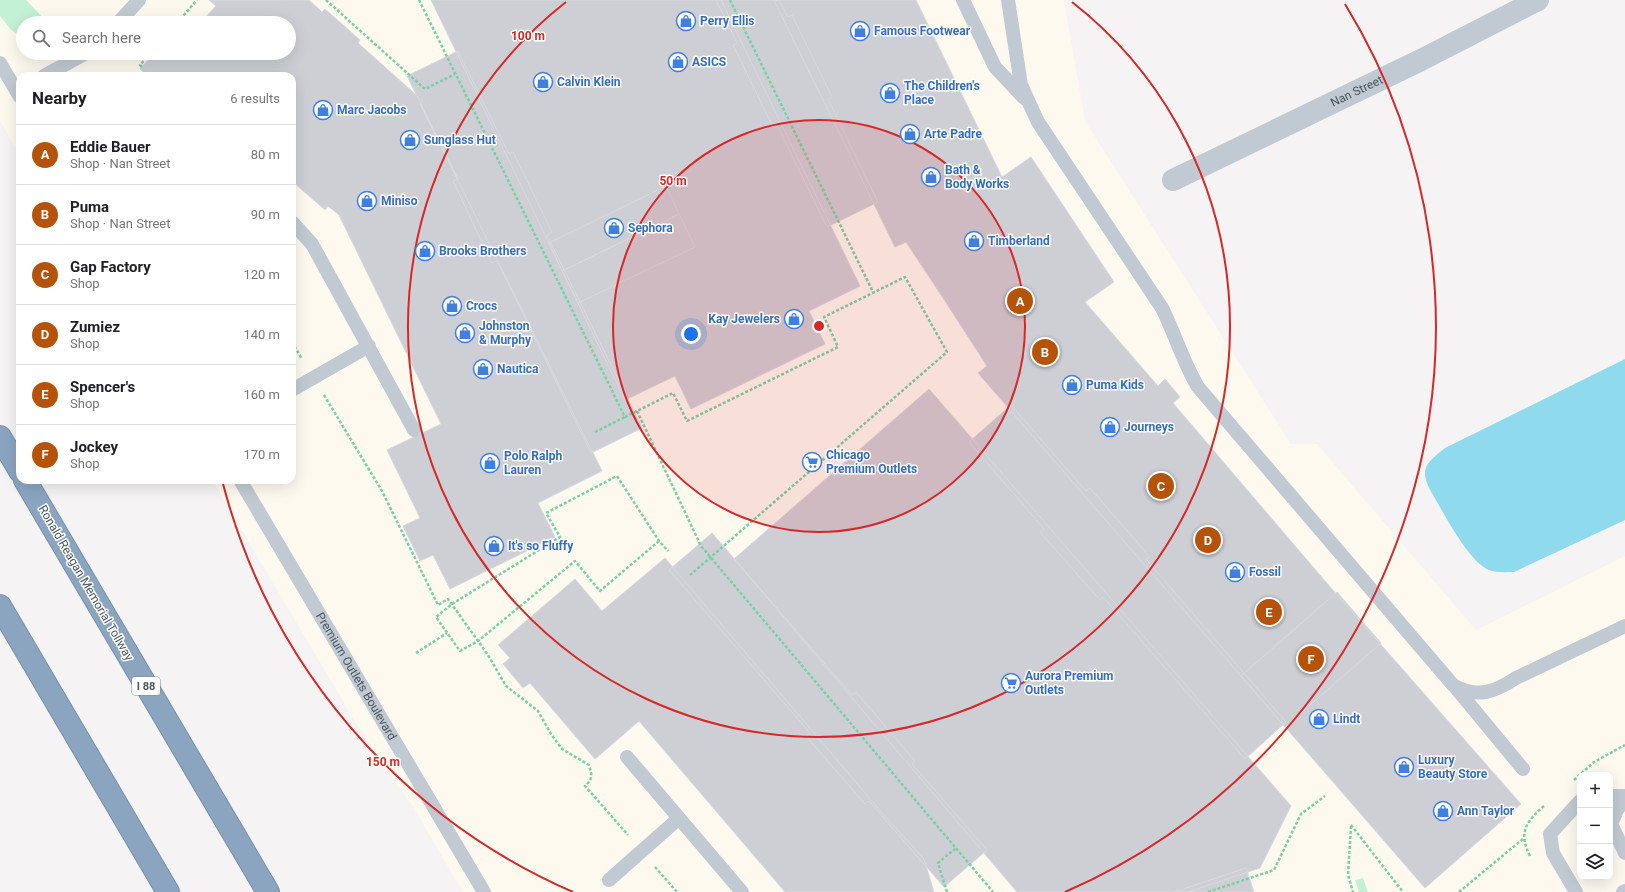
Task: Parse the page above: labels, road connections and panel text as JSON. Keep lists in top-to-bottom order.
{
  "streets": {
    "highway": ["Ronald Reagan Memorial Tollway", "I 88"],
    "street": ["Nan Street"],
    "lane": ["Premium Outlets Boulevard"]
  },
  "places": {
    "shop": [
      "Perry Ellis",
      "Famous Footwear",
      "ASICS",
      "Calvin Klein",
      "The Children's Place",
      "Marc Jacobs",
      "Arte Padre",
      "Sunglass Hut",
      "Bath & Body Works",
      "Miniso",
      "Sephora",
      "Timberland",
      "Brooks Brothers",
      "Crocs",
      "Kay Jewelers",
      "Johnston & Murphy",
      "Nautica",
      "Puma Kids",
      "Journeys",
      "Polo Ralph Lauren",
      "It's so Fluffy",
      "Fossil",
      "Lindt",
      "Luxury Beauty Store",
      "Ann Taylor"
    ],
    "supermarket": ["Chicago Premium Outlets", "Aurora Premium Outlets"]
  },
  "page": {
    "search": "Search here",
    "heading": ["Nearby", "6 results"],
    "list": [
      {
        "mark": "A",
        "name": "Eddie Bauer",
        "note": "Shop · Nan Street",
        "value": "80 m"
      },
      {
        "mark": "B",
        "name": "Puma",
        "note": "Shop · Nan Street",
        "value": "90 m"
      },
      {
        "mark": "C",
        "name": "Gap Factory",
        "note": "Shop",
        "value": "120 m"
      },
      {
        "mark": "D",
        "name": "Zumiez",
        "note": "Shop",
        "value": "140 m"
      },
      {
        "mark": "E",
        "name": "Spencer's",
        "note": "Shop",
        "value": "160 m"
      },
      {
        "mark": "F",
        "name": "Jockey",
        "note": "Shop",
        "value": "170 m"
      }
    ],
    "pins": [
      "A",
      "B",
      "C",
      "D",
      "E",
      "F"
    ],
    "map_buttons": ["+", "−"]
  },
  "rings": ["100 m", "50 m", "150 m"]
}
